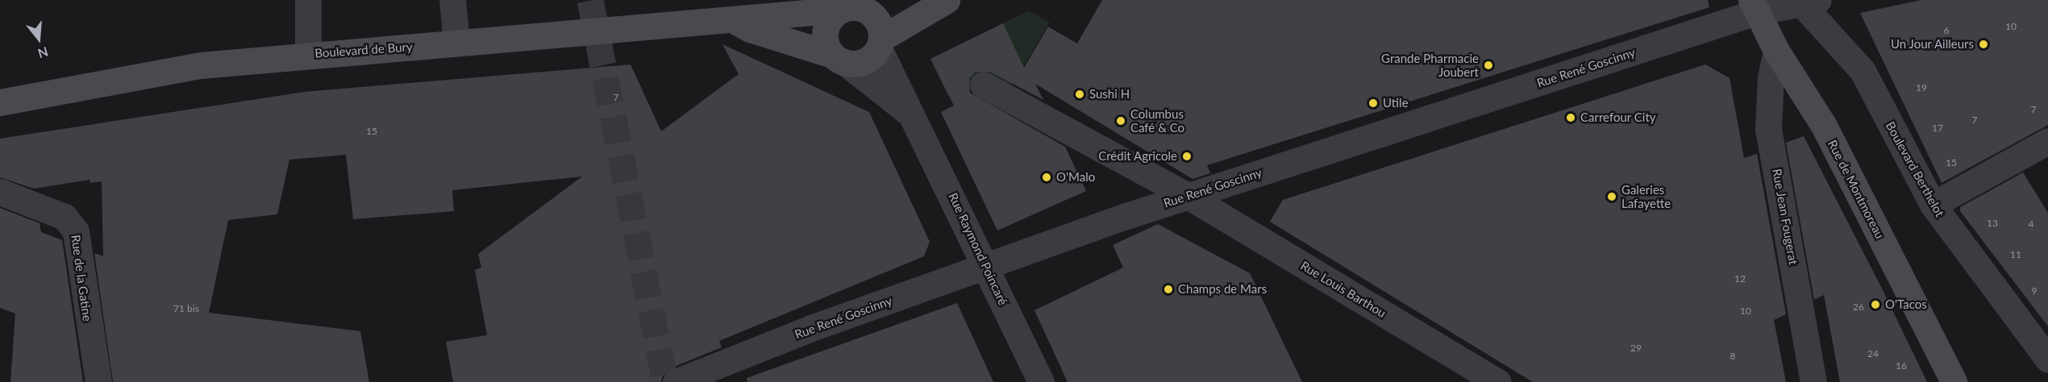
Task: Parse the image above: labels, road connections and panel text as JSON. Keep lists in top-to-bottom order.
{
  "streets": {
    "main road": ["Boulevard de Bury", "Rue de Montmoreau"],
    "street": [
      "Rue René Goscinny",
      "Boulevard Berthelot",
      "Rue Jean Fougerat",
      "Rue Raymond Poincaré",
      "Rue de la Gatine",
      "Rue Louis Barthou"
    ]
  },
  "crossings": [
    ["Boulevard de Bury", "Rue Raymond Poincaré"],
    ["Rue René Goscinny", "Boulevard Berthelot"],
    ["Rue René Goscinny", "Rue de Montmoreau"],
    ["Rue René Goscinny", "Rue Raymond Poincaré"],
    ["Rue René Goscinny", "Rue Louis Barthou"],
    ["Rue de Montmoreau", "Rue Jean Fougerat"]
  ],
  "places": [
    "Un Jour Ailleurs",
    "Grande Pharmacie Joubert",
    "Sushi H",
    "Utile",
    "Carrefour City",
    "Columbus Café & Co",
    "Crédit Agricole",
    "O'Malo",
    "Galeries Lafayette",
    "Champs de Mars",
    "O'Tacos"
  ],
  "house_numbers": [
    "10",
    "6",
    "19",
    "7",
    "7",
    "7",
    "17",
    "15",
    "15",
    "13",
    "4",
    "11",
    "12",
    "9",
    "26",
    "71 bis",
    "10",
    "29",
    "24",
    "8",
    "16"
  ],
  "north": "bottom"
}
